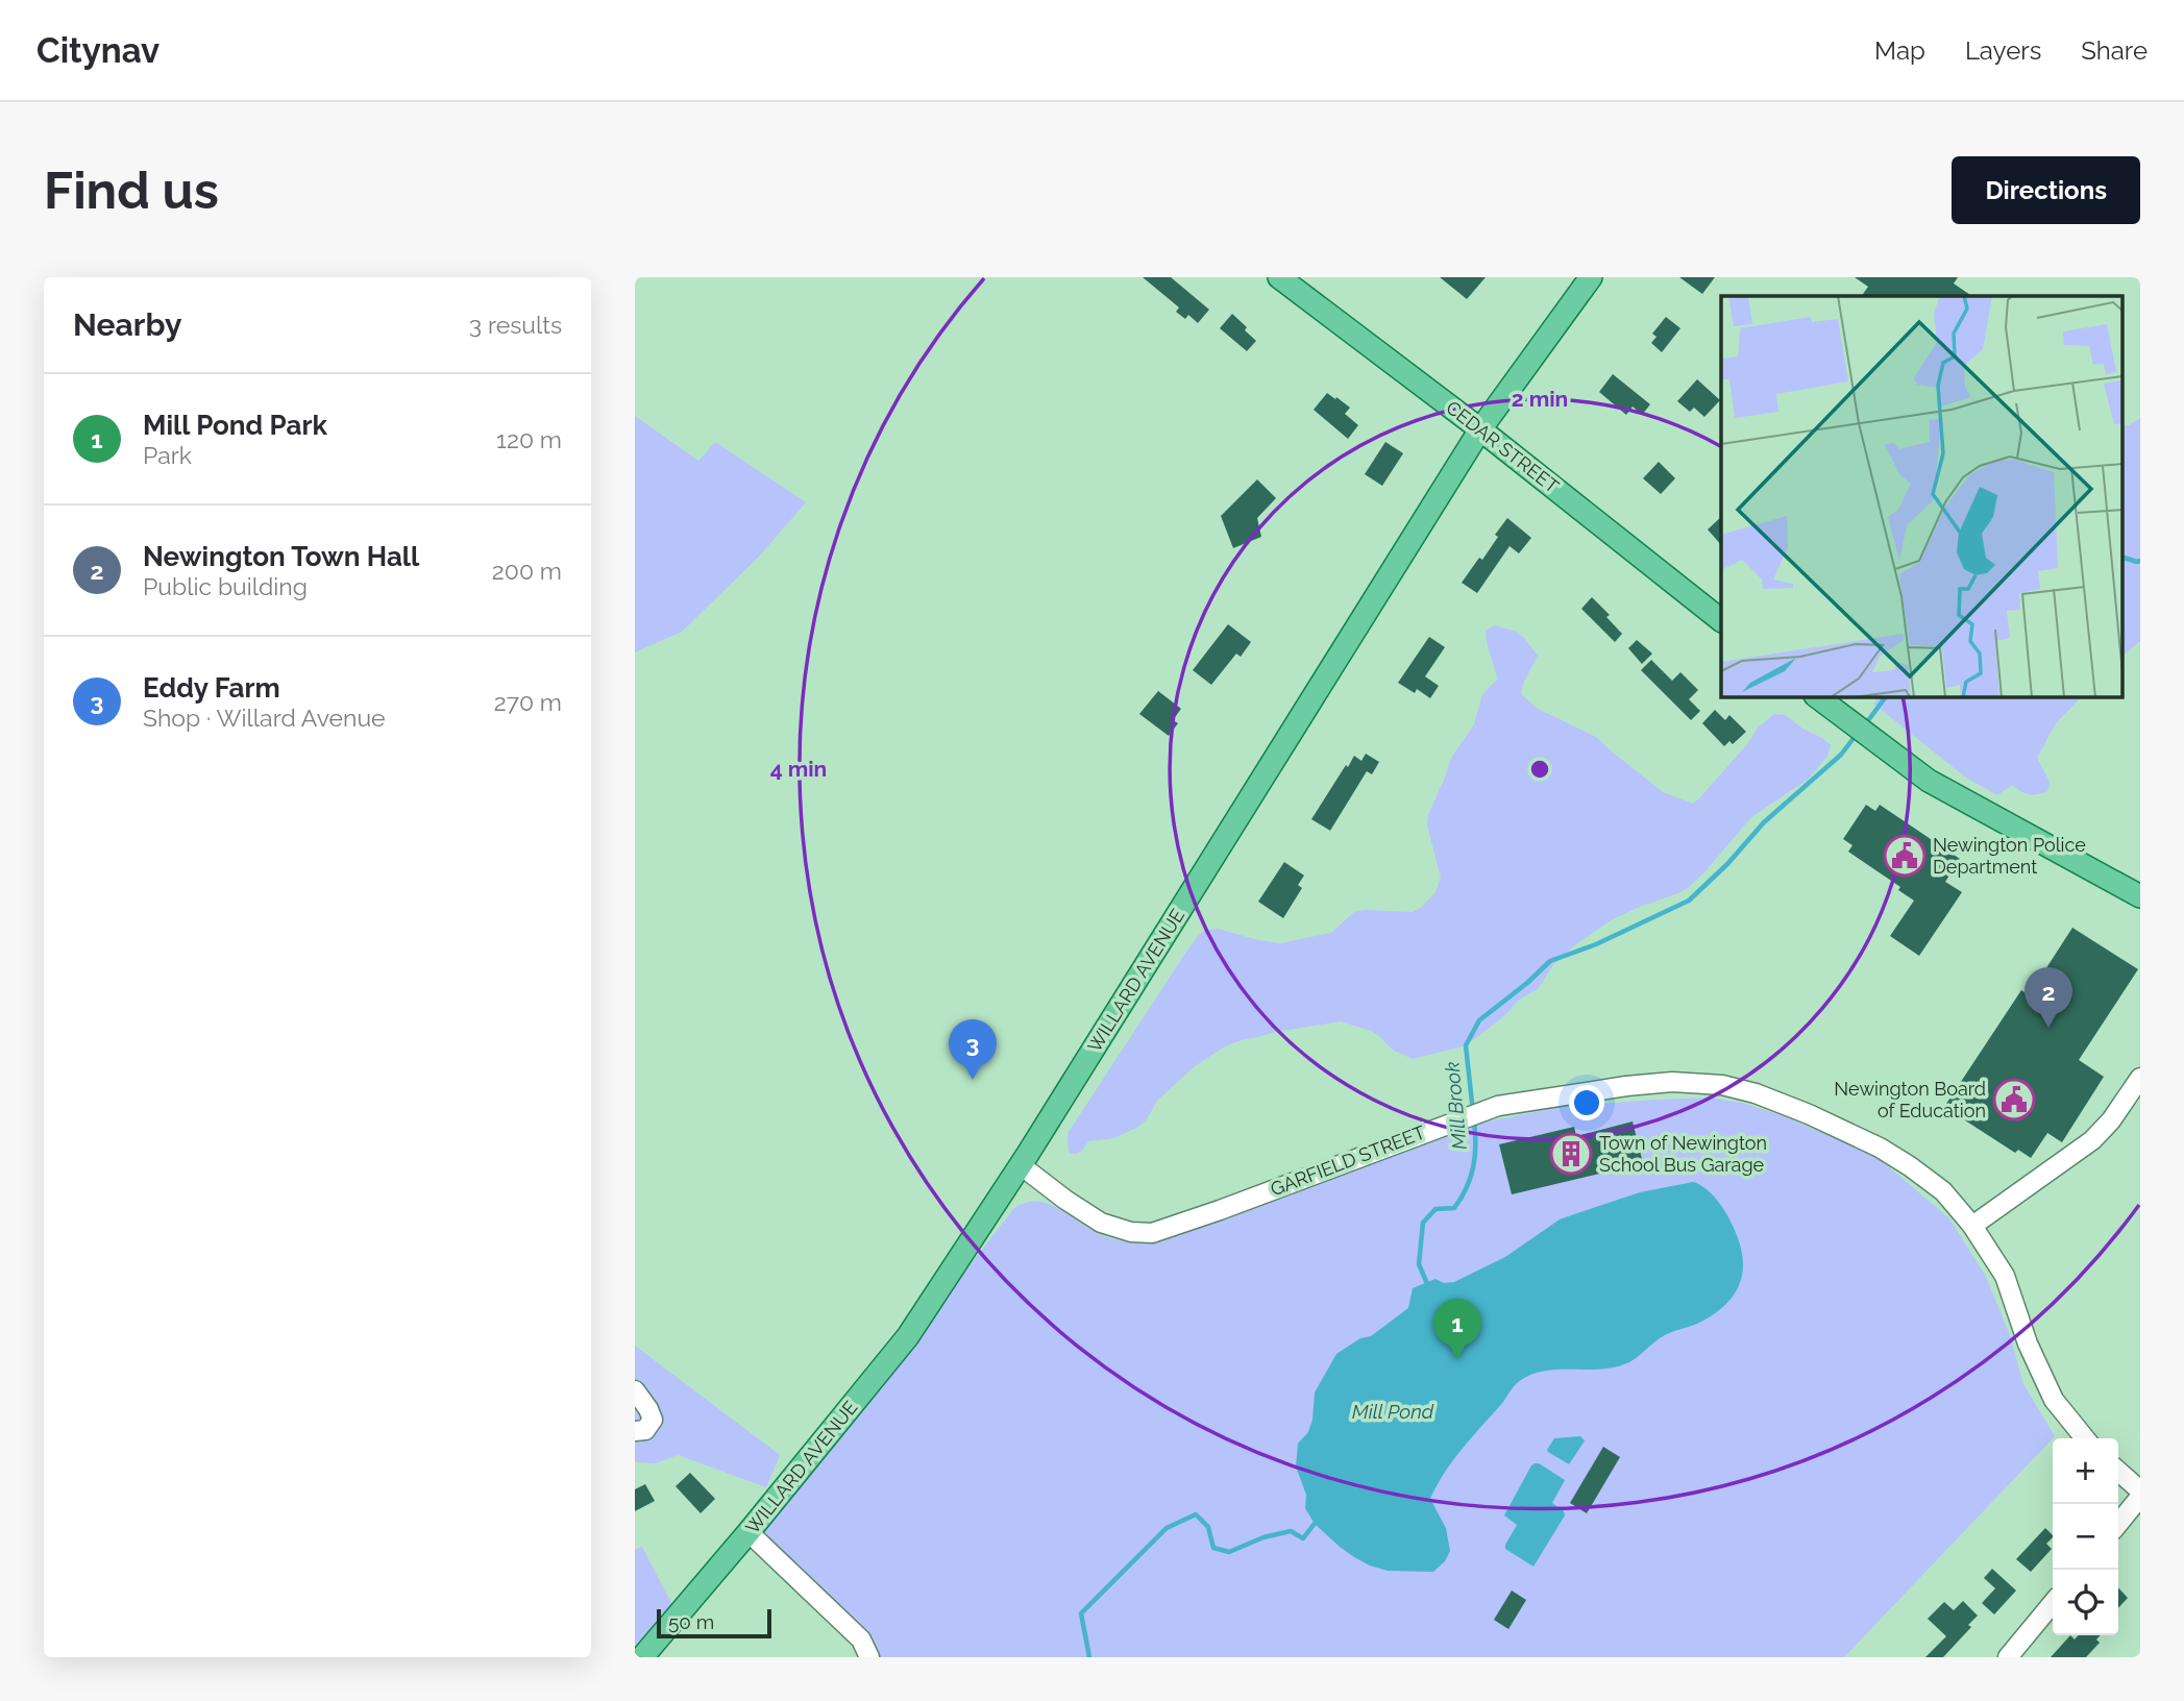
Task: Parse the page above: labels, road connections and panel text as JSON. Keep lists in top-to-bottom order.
{
  "streets": {
    "main road": ["CEDAR STREET", "WILLARD AVENUE"],
    "street": ["GARFIELD STREET"]
  },
  "crossings": [
    ["CEDAR STREET", "WILLARD AVENUE"],
    ["WILLARD AVENUE", "GARFIELD STREET"]
  ],
  "water": ["Mill Brook", "Mill Pond"],
  "places": {
    "public building": ["Newington Police Department", "Newington Board of Education"],
    "building": ["Town of Newington School Bus Garage"]
  },
  "scale_bar": "50 m",
  "page": {
    "header": "Citynav",
    "nav": ["Map", "Layers", "Share"],
    "buttons": "Directions",
    "title": "Find us",
    "heading": ["Nearby", "3 results"],
    "list": [
      {
        "mark": "1",
        "name": "Mill Pond Park",
        "note": "Park",
        "value": "120 m"
      },
      {
        "mark": "2",
        "name": "Newington Town Hall",
        "note": "Public building",
        "value": "200 m"
      },
      {
        "mark": "3",
        "name": "Eddy Farm",
        "note": "Shop · Willard Avenue",
        "value": "270 m"
      }
    ],
    "pins": ["2", "3", "1"],
    "map_buttons": ["+", "−"],
    "scale": "50 m"
  },
  "rings": ["2 min", "4 min"]
}
